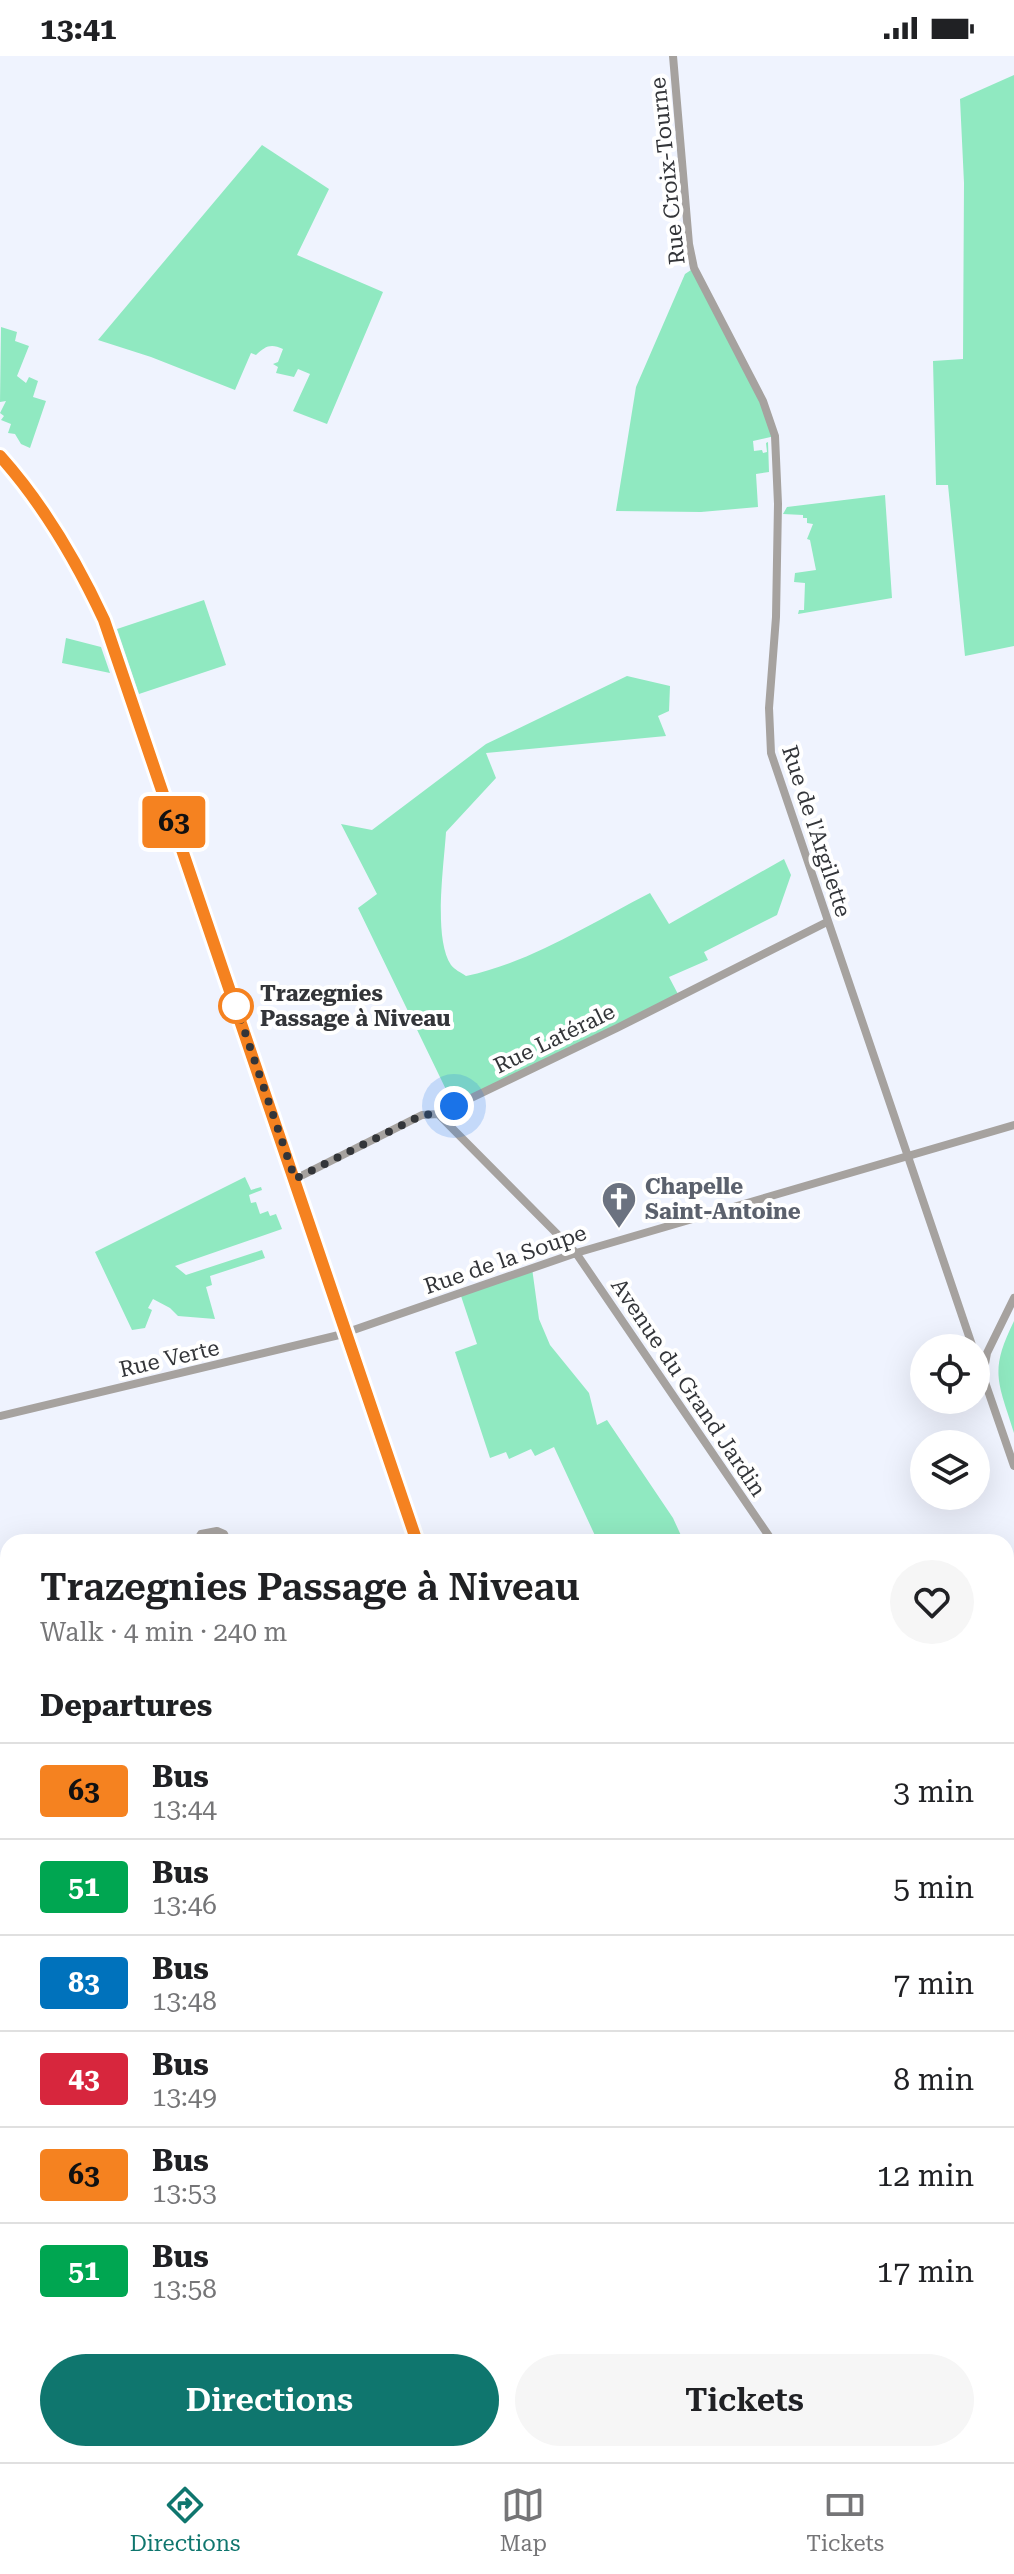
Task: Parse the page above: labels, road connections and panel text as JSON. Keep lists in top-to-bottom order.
{
  "streets": {
    "street": [
      "Rue Croix-Tourne",
      "Rue de l'Argilette",
      "Rue Latérale",
      "Rue de la Soupe",
      "Rue Verte",
      "Avenue du Grand Jardin"
    ]
  },
  "crossings": [
    ["Rue Croix-Tourne", "Rue de l'Argilette"],
    ["Rue de l'Argilette", "Rue Latérale"],
    ["Rue de l'Argilette", "Rue de la Soupe"],
    ["Rue Latérale", "Avenue du Grand Jardin"],
    ["Rue de la Soupe", "Rue Verte"],
    ["Rue de la Soupe", "Avenue du Grand Jardin"]
  ],
  "places": {
    "other": ["Trazegnies Passage à Niveau"],
    "church": ["Chapelle Saint-Antoine"]
  },
  "lines": ["bus line 63"],
  "page": {
    "status": "13:41",
    "on_map": "63",
    "heading": [
      ["Trazegnies Passage à Niveau", "Walk · 4 min · 240 m"],
      "Departures"
    ],
    "list": [
      {
        "mark": "63",
        "name": "Bus",
        "note": "13:44",
        "value": "3 min"
      },
      {
        "mark": "51",
        "name": "Bus",
        "note": "13:46",
        "value": "5 min"
      },
      {
        "mark": "83",
        "name": "Bus",
        "note": "13:48",
        "value": "7 min"
      },
      {
        "mark": "43",
        "name": "Bus",
        "note": "13:49",
        "value": "8 min"
      },
      {
        "mark": "63",
        "name": "Bus",
        "note": "13:53",
        "value": "12 min"
      },
      {
        "mark": "51",
        "name": "Bus",
        "note": "13:58",
        "value": "17 min"
      }
    ],
    "buttons": ["Directions", "Tickets"],
    "tabs": ["Directions", "Map", "Tickets"]
  }
}
